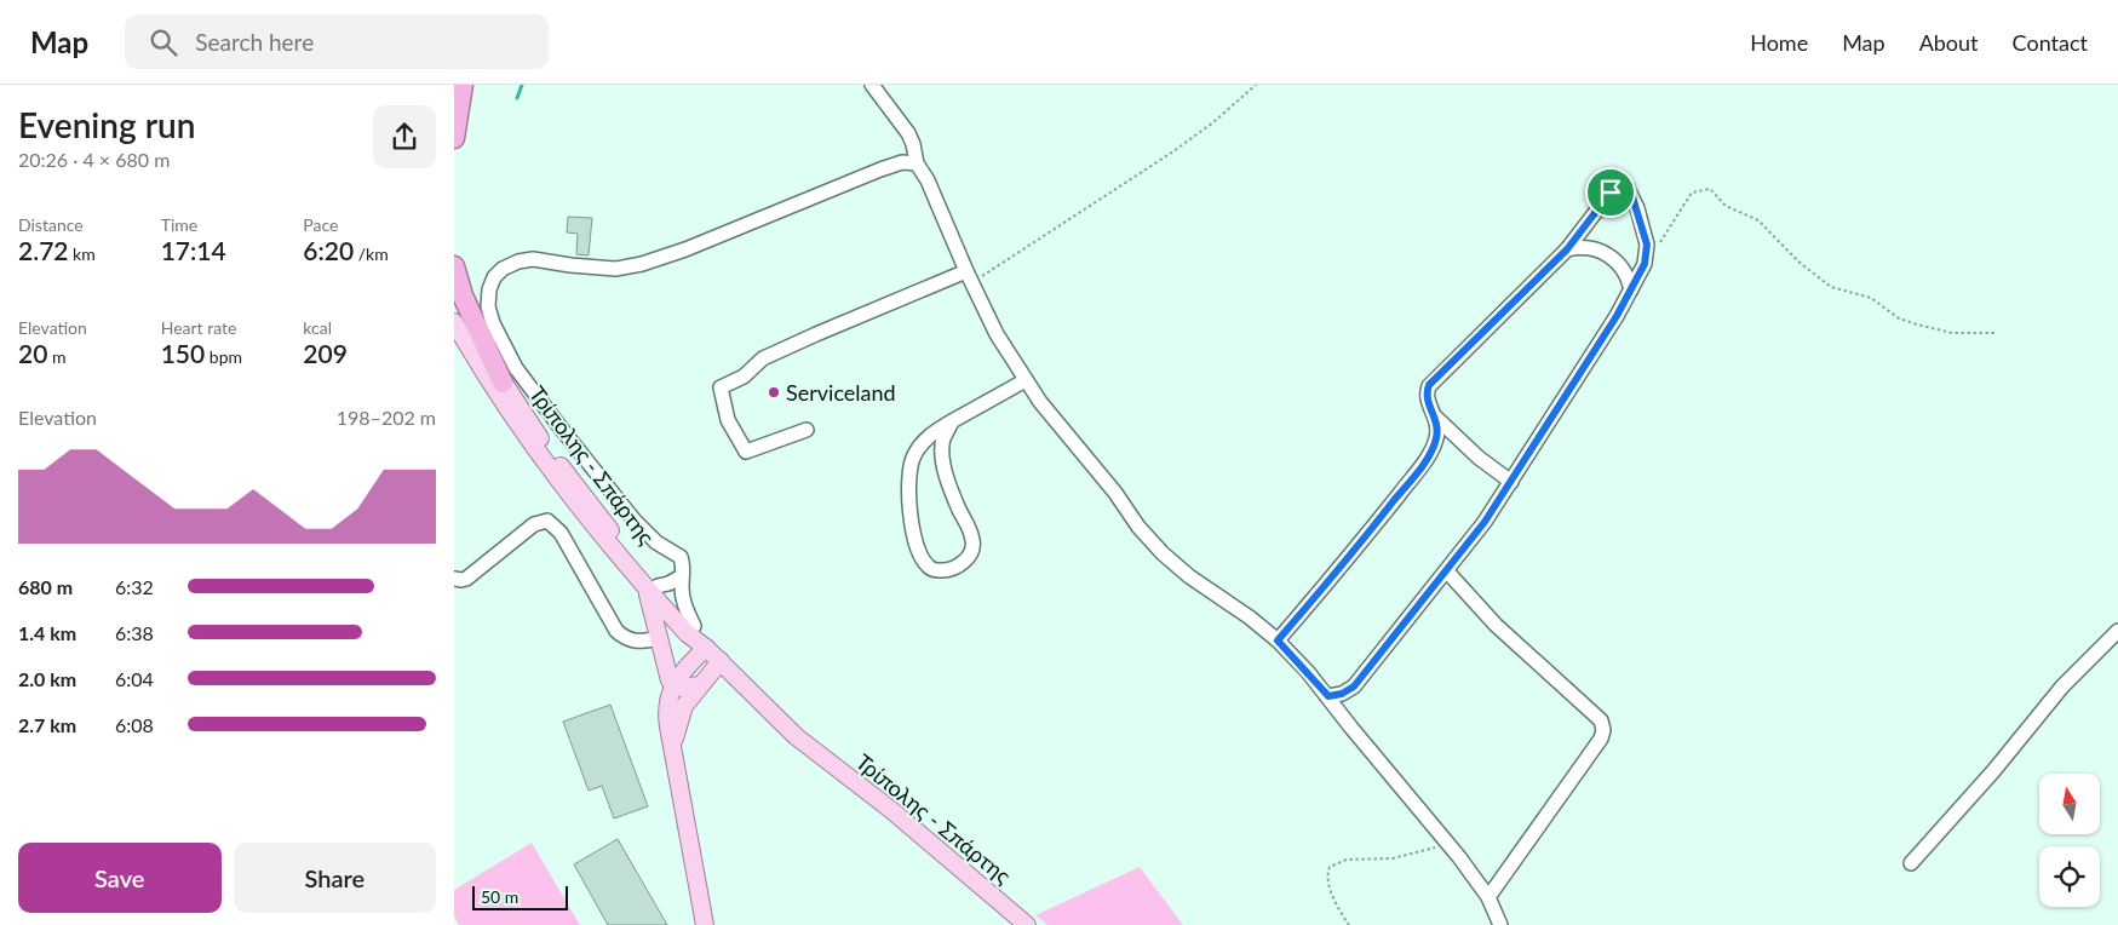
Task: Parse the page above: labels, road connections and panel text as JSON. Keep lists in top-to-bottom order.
{
  "streets": {
    "main road": ["Τρίπολης - Σπάρτης"]
  },
  "places": ["Serviceland"],
  "scale_bar": "50 m",
  "north": "top",
  "page": {
    "header": "Map",
    "search": "Search here",
    "nav": [
      "Home",
      "Map",
      "About",
      "Contact"
    ],
    "heading": ["Evening run", "20:26 · 4 × 680 m"],
    "stats": [
      ["Distance", "2.72 km"],
      ["Time", "17:14"],
      ["Pace", "6:20 /km"],
      ["Elevation", "20 m"],
      ["Heart rate", "150 bpm"],
      ["kcal", "209"]
    ],
    "chart": ["Elevation", "198–202 m"],
    "list": [
      {
        "name": "680 m",
        "note": "6:32"
      },
      {
        "name": "1.4 km",
        "note": "6:38"
      },
      {
        "name": "2.0 km",
        "note": "6:04"
      },
      {
        "name": "2.7 km",
        "note": "6:08"
      }
    ],
    "buttons": ["Save", "Share"],
    "scale": "50 m"
  }
}
